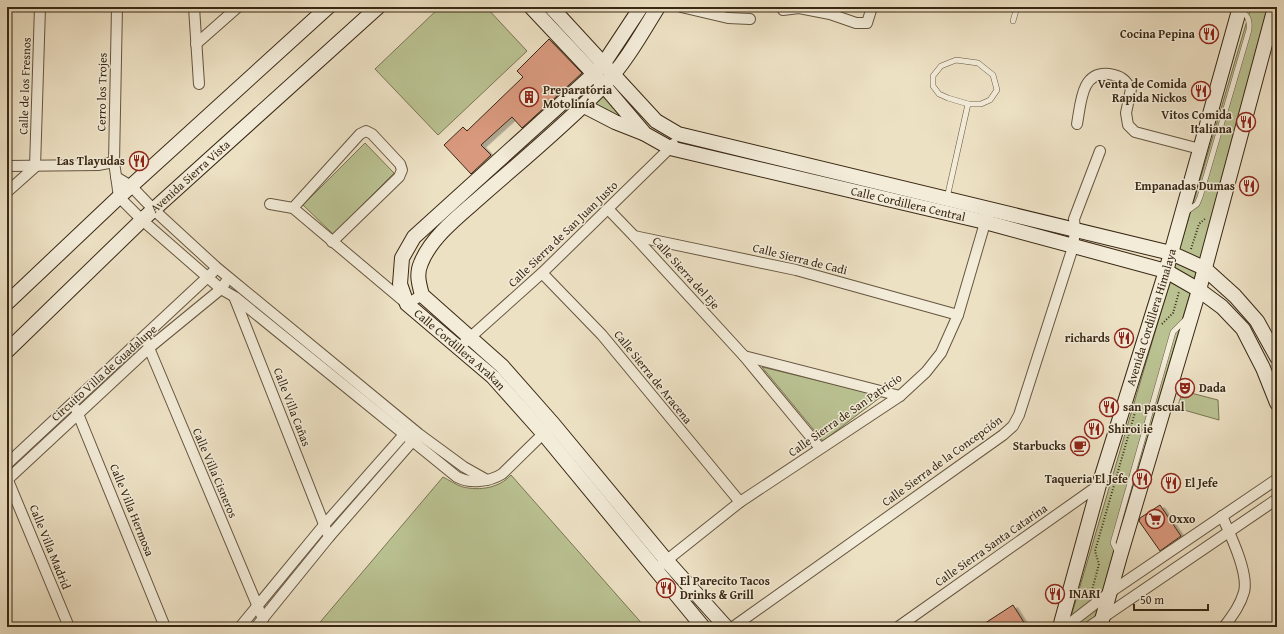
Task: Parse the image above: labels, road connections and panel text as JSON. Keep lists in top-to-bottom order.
{
  "streets": {
    "street": [
      "Calle de los Fresnos",
      "Cerro los Trojes",
      "Avenida Sierra Vista",
      "Calle Cordillera Central",
      "Calle Sierra de San Juan Justo",
      "Calle Sierra de Cadi",
      "Calle Sierra del Eje",
      "Avenida Cordillera Himalaya",
      "Calle Cordillera Arakan",
      "Circuito Villa de Guadalupe",
      "Calle Sierra de Aracena",
      "Calle Villa Cañas",
      "Calle Sierra de San Patricio",
      "Calle Sierra de la Concepción",
      "Calle Villa Cisneros",
      "Calle Villa Hermosa",
      "Calle Sierra Santa Catarina",
      "Calle Villa Madrid"
    ]
  },
  "crossings": [
    ["Calle Cordillera Central", "Calle Sierra de San Juan Justo"],
    ["Calle Cordillera Central", "Avenida Cordillera Himalaya"],
    ["Calle Cordillera Central", "Calle Cordillera Arakan"],
    ["Calle Cordillera Central", "Calle Sierra de San Patricio"],
    ["Calle Cordillera Central", "Calle Sierra de la Concepción"],
    ["Calle Sierra de San Juan Justo", "Calle Sierra del Eje"],
    ["Calle Sierra de San Juan Justo", "Calle Cordillera Arakan"],
    ["Calle Sierra de San Juan Justo", "Calle Sierra de Aracena"],
    ["Calle Sierra de Cadi", "Calle Sierra del Eje"],
    ["Calle Sierra de Cadi", "Calle Sierra de San Patricio"],
    ["Calle Sierra del Eje", "Calle Sierra de San Patricio"],
    ["Avenida Cordillera Himalaya", "Calle Sierra Santa Catarina"],
    ["Calle Cordillera Arakan", "Calle Sierra de San Patricio"],
    ["Circuito Villa de Guadalupe", "Calle Villa Cisneros"],
    ["Circuito Villa de Guadalupe", "Calle Villa Hermosa"],
    ["Circuito Villa de Guadalupe", "Calle Villa Madrid"],
    ["Calle Sierra de Aracena", "Calle Sierra de San Patricio"]
  ],
  "places": {
    "restaurant": [
      "Cocina Pepina",
      "Venta de Comida Rapida Nickos",
      "Vitos Comida Italiana",
      "Las Tlayudas",
      "Empanadas Dumas",
      "richards",
      "san pascual",
      "Shiroi ie",
      "Taqueria El Jefe",
      "El Jefe",
      "El Parecito Tacos Drinks & Grill",
      "INARI"
    ],
    "building": ["Preparatoria Motolinía"],
    "theatre": ["Dada"],
    "cafe": ["Starbucks"],
    "supermarket": ["Oxxo"]
  },
  "scale_bar": "50 m"
}
